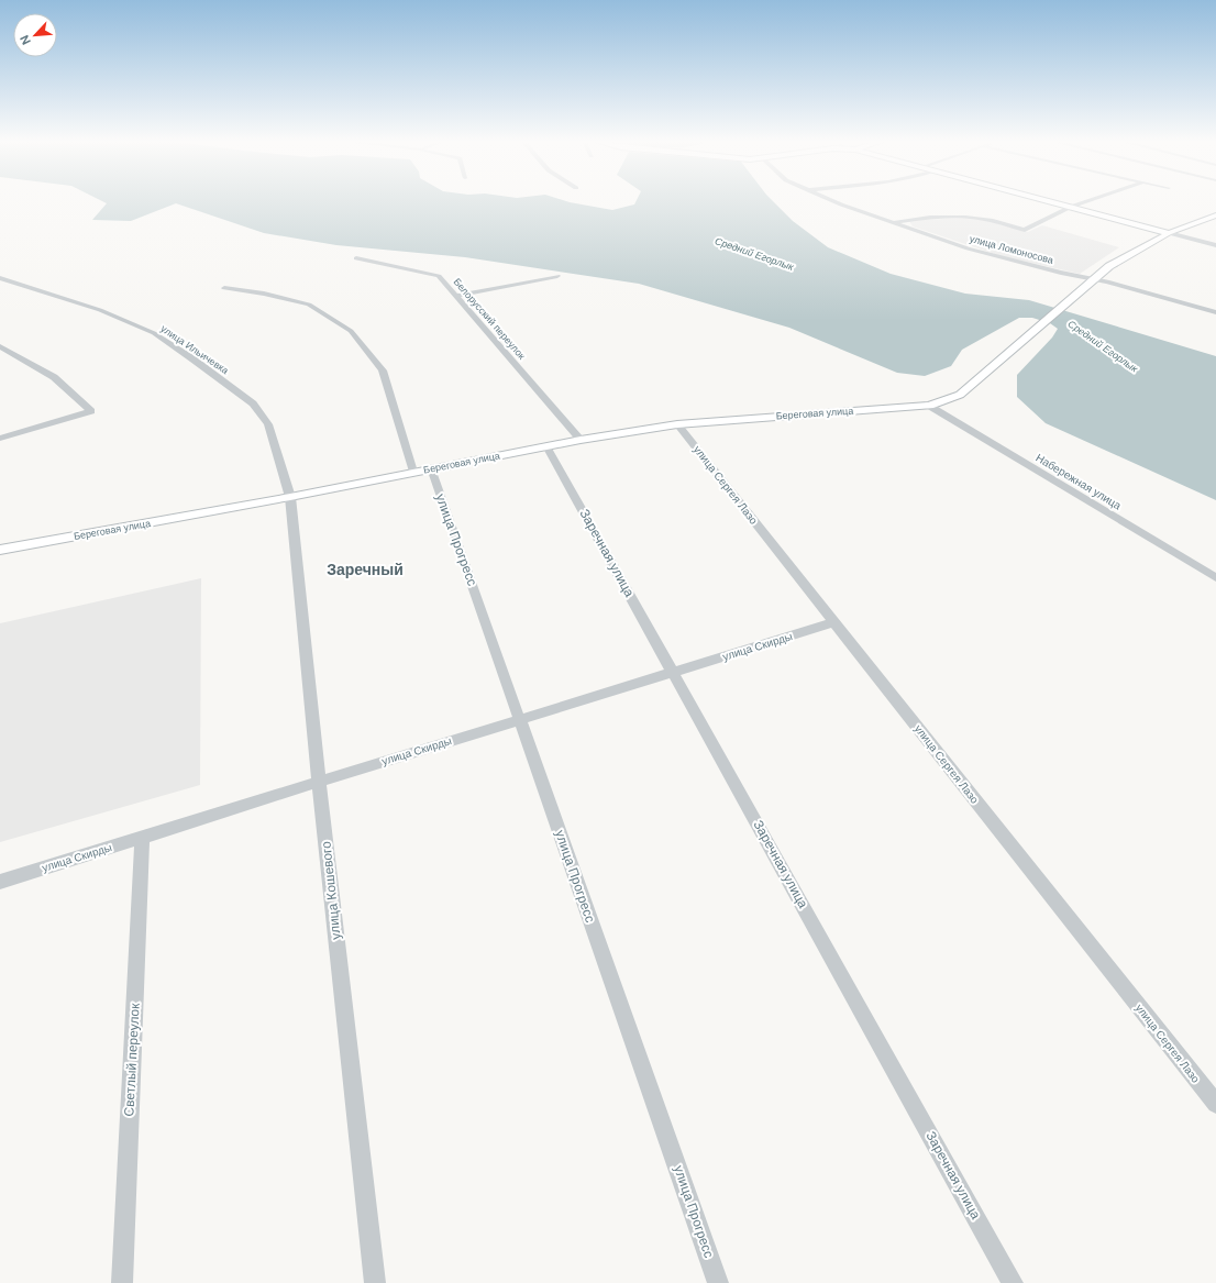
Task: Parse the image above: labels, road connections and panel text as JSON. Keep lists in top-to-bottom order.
{
  "streets": {
    "main road": ["Береговая улица"],
    "street": [
      "улица Ломоносова",
      "Белорусский переулок",
      "улица Ильичевка",
      "Набережная улица",
      "улица Сергея Лазо",
      "улица Прогресс",
      "Заречная улица",
      "улица Скирды",
      "улица Кошевого",
      "Светлый переулок"
    ]
  },
  "crossings": [
    ["улица Ломоносова", "Береговая улица"],
    ["Белорусский переулок", "Береговая улица"],
    ["улица Ильичевка", "Береговая улица"],
    ["улица Ильичевка", "улица Кошевого"],
    ["Береговая улица", "Набережная улица"],
    ["Береговая улица", "улица Сергея Лазо"],
    ["Береговая улица", "улица Прогресс"],
    ["Береговая улица", "Заречная улица"],
    ["Береговая улица", "улица Кошевого"],
    ["улица Сергея Лазо", "улица Скирды"],
    ["улица Прогресс", "улица Скирды"],
    ["Заречная улица", "улица Скирды"],
    ["улица Скирды", "улица Кошевого"],
    ["улица Скирды", "Светлый переулок"]
  ],
  "districts": ["Заречный"],
  "water": ["Средний Егорлык"],
  "north": "bottom left"
}
